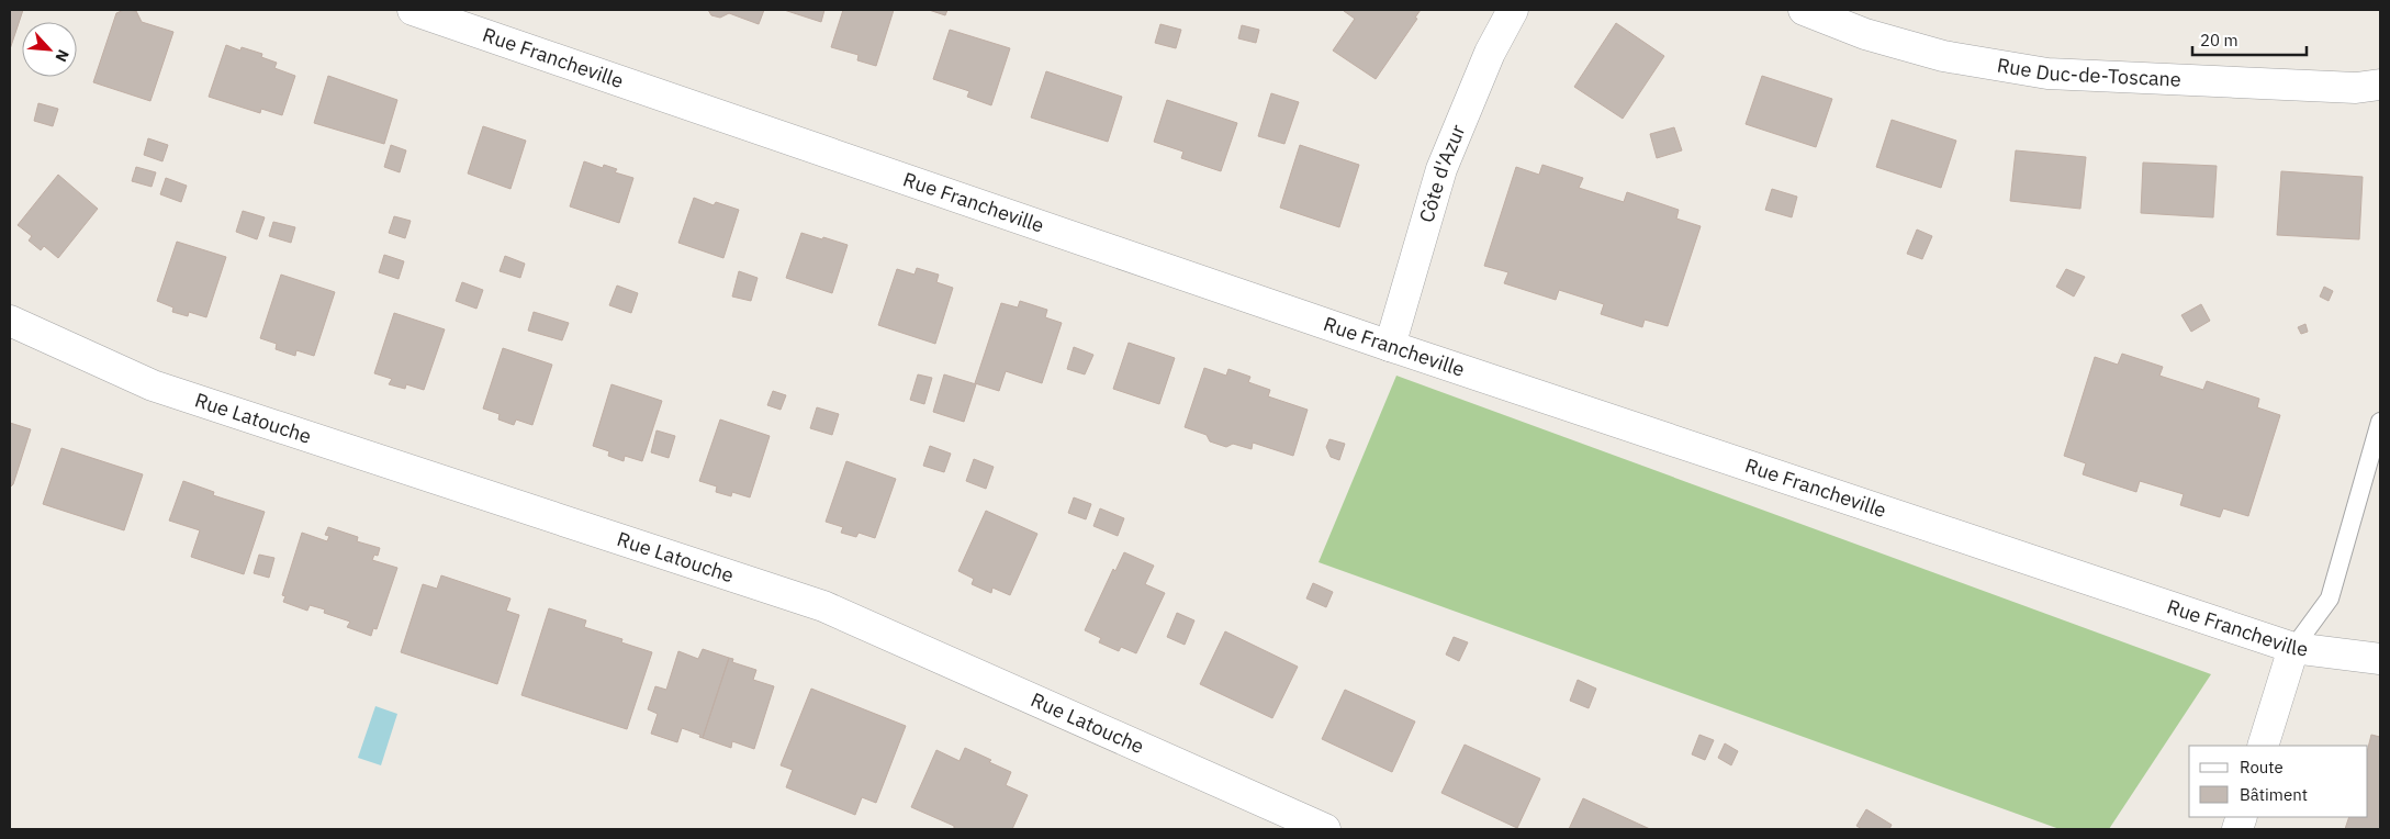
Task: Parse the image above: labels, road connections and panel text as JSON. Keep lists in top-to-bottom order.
{
  "streets": {
    "street": [
      "Rue Francheville",
      "Rue Duc-de-Toscane",
      "Côte d'Azur",
      "Rue Latouche"
    ]
  },
  "crossings": [
    ["Rue Francheville", "Côte d'Azur"]
  ],
  "legend": ["Route", "Bâtiment"],
  "scale_bar": "20 m",
  "north": "bottom right"
}
